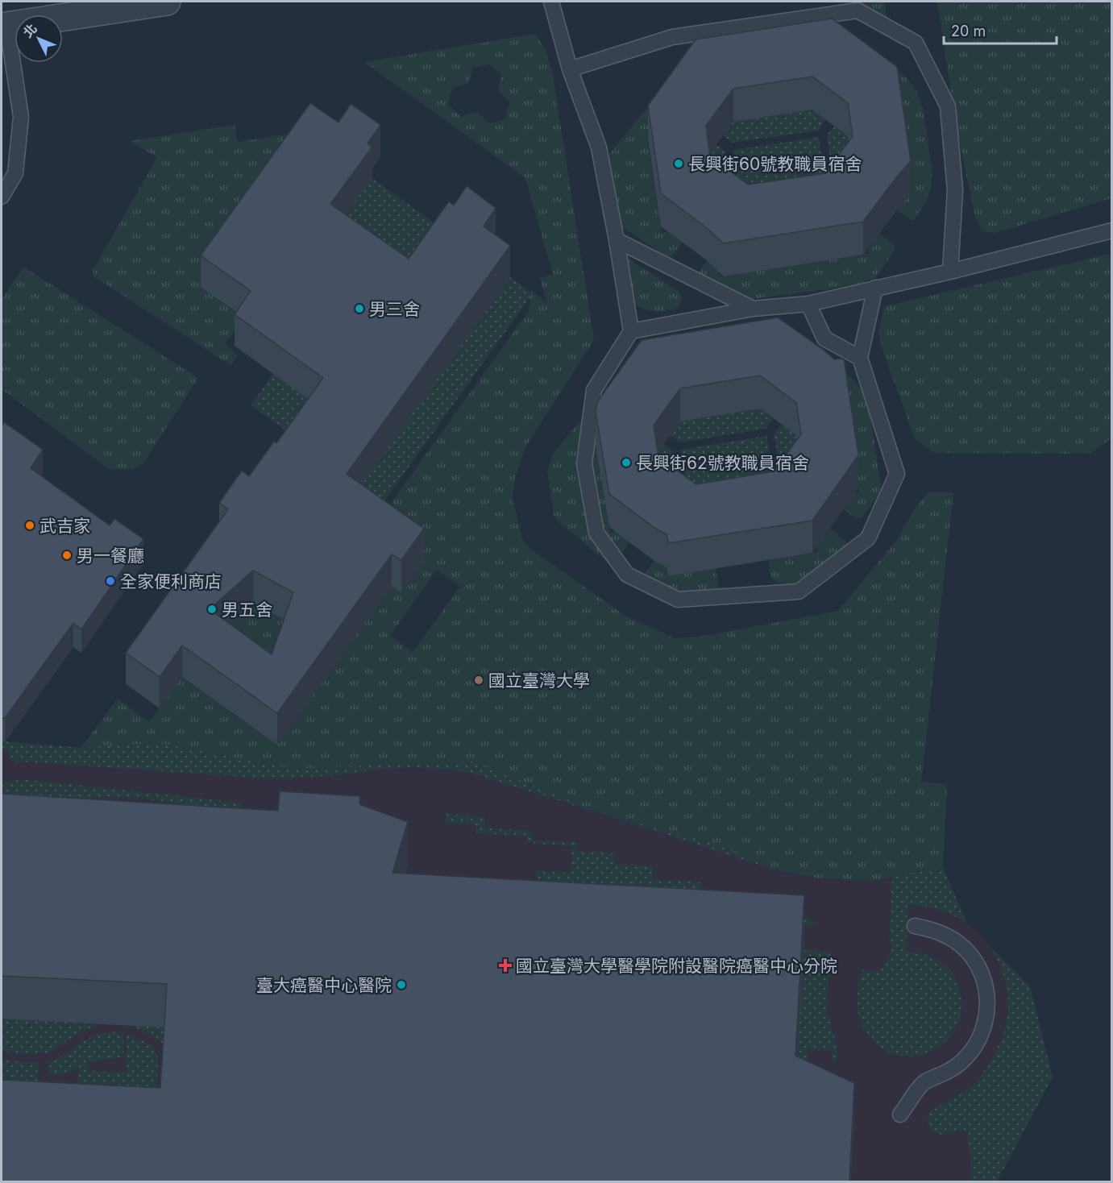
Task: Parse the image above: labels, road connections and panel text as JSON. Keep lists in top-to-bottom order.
{
  "places": {
    "other": [
      "長興街60號教職員宿舍",
      "男三舍",
      "長興街62號教職員宿舍",
      "武吉家",
      "男一餐廳",
      "全家便利商店",
      "男五舍",
      "國立臺灣大學",
      "臺大癌醫中心醫院"
    ],
    "health": ["國立臺灣大學醫學院附設醫院癌醫中心分院"]
  },
  "scale_bar": "20 m",
  "north": "top left"
}
